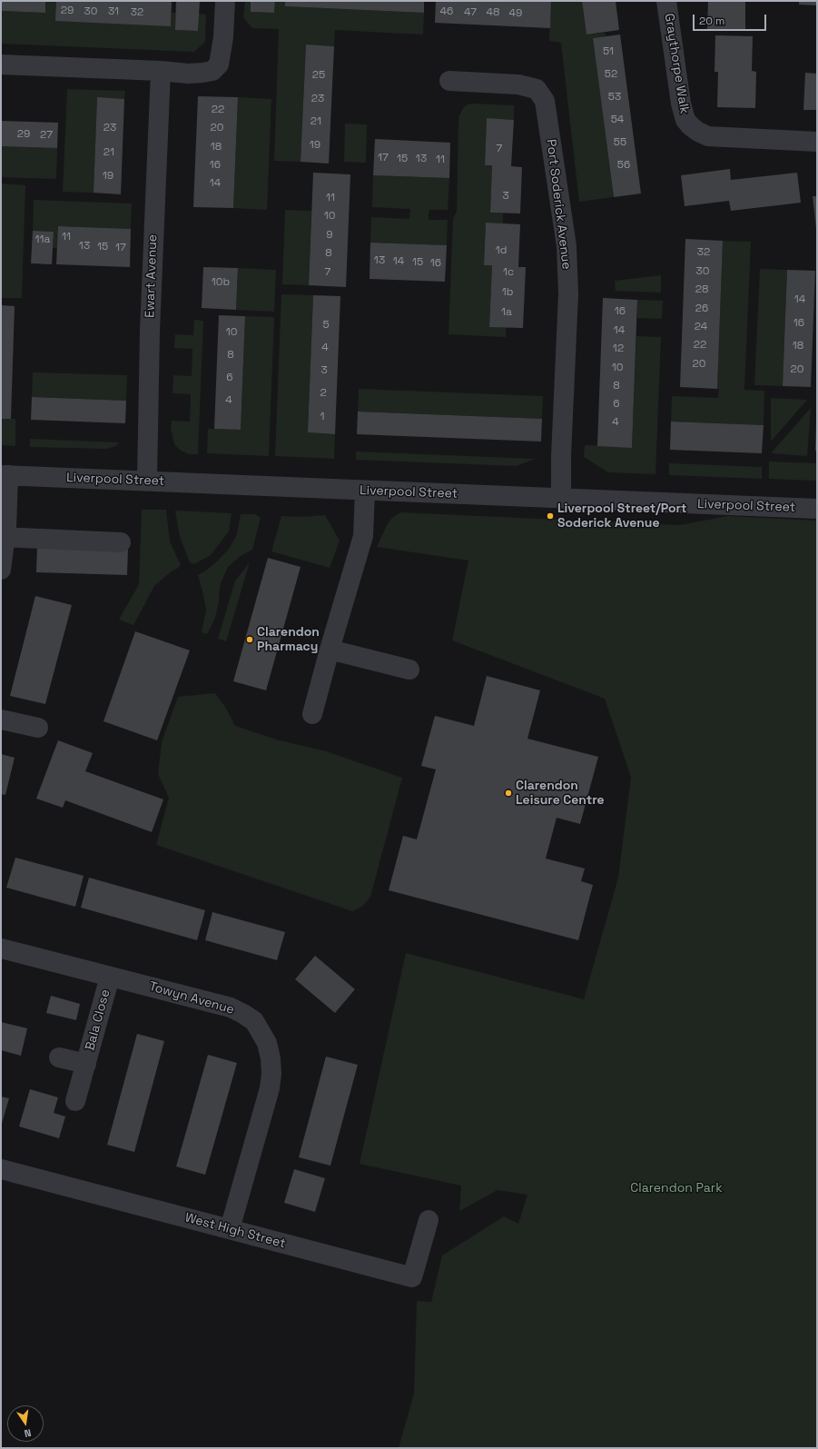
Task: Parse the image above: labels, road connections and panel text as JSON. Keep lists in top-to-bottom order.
{
  "streets": {
    "street": [
      "Graythorpe Walk",
      "Port Soderick Avenue",
      "Ewart Avenue",
      "Liverpool Street",
      "Towyn Avenue",
      "Bala Close",
      "West High Street"
    ]
  },
  "crossings": [
    ["Port Soderick Avenue", "Liverpool Street"],
    ["Ewart Avenue", "Liverpool Street"],
    ["Towyn Avenue", "Bala Close"],
    ["Towyn Avenue", "West High Street"]
  ],
  "parks": ["Clarendon Park"],
  "places": ["Liverpool Street/Port Soderick Avenue", "Clarendon Pharmacy", "Clarendon Leisure Centre"],
  "house_numbers": [
    "29",
    "30",
    "31",
    "46",
    "32",
    "47",
    "48",
    "49",
    "51",
    "52",
    "25",
    "53",
    "23",
    "22",
    "54",
    "21",
    "23",
    "20",
    "29",
    "27",
    "55",
    "19",
    "18",
    "7",
    "21",
    "17",
    "15",
    "13",
    "11",
    "16",
    "56",
    "19",
    "14",
    "3",
    "11",
    "10",
    "9",
    "11",
    "11a",
    "13",
    "15",
    "17",
    "1d",
    "32",
    "8",
    "13",
    "14",
    "15",
    "16",
    "30",
    "7",
    "1c",
    "10b",
    "28",
    "1b",
    "14",
    "26",
    "16",
    "1a",
    "16",
    "5",
    "24",
    "14",
    "10",
    "22",
    "18",
    "4",
    "12",
    "8",
    "20",
    "10",
    "20",
    "3",
    "6",
    "8",
    "2",
    "4",
    "6",
    "1",
    "4"
  ],
  "scale_bar": "20 m",
  "north": "bottom"
}
